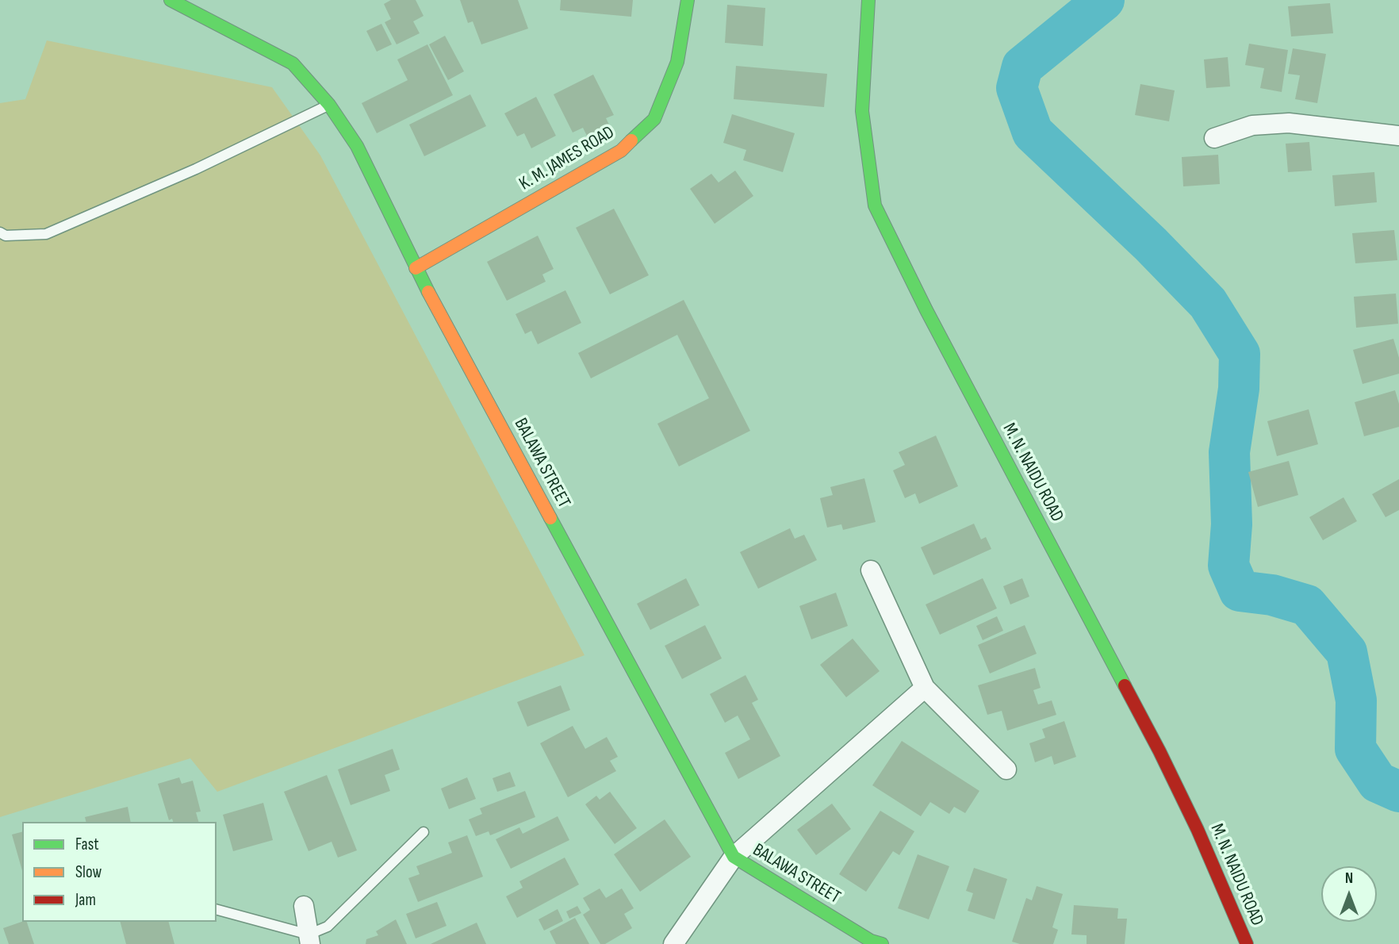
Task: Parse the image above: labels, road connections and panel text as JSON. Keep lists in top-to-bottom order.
{
  "streets": {
    "street": ["K. M. JAMES ROAD", "BALAWA STREET", "M. N. NAIDU ROAD"]
  },
  "crossings": [
    ["K. M. JAMES ROAD", "BALAWA STREET"]
  ],
  "legend": ["Fast", "Slow", "Jam"],
  "north": "top"
}
